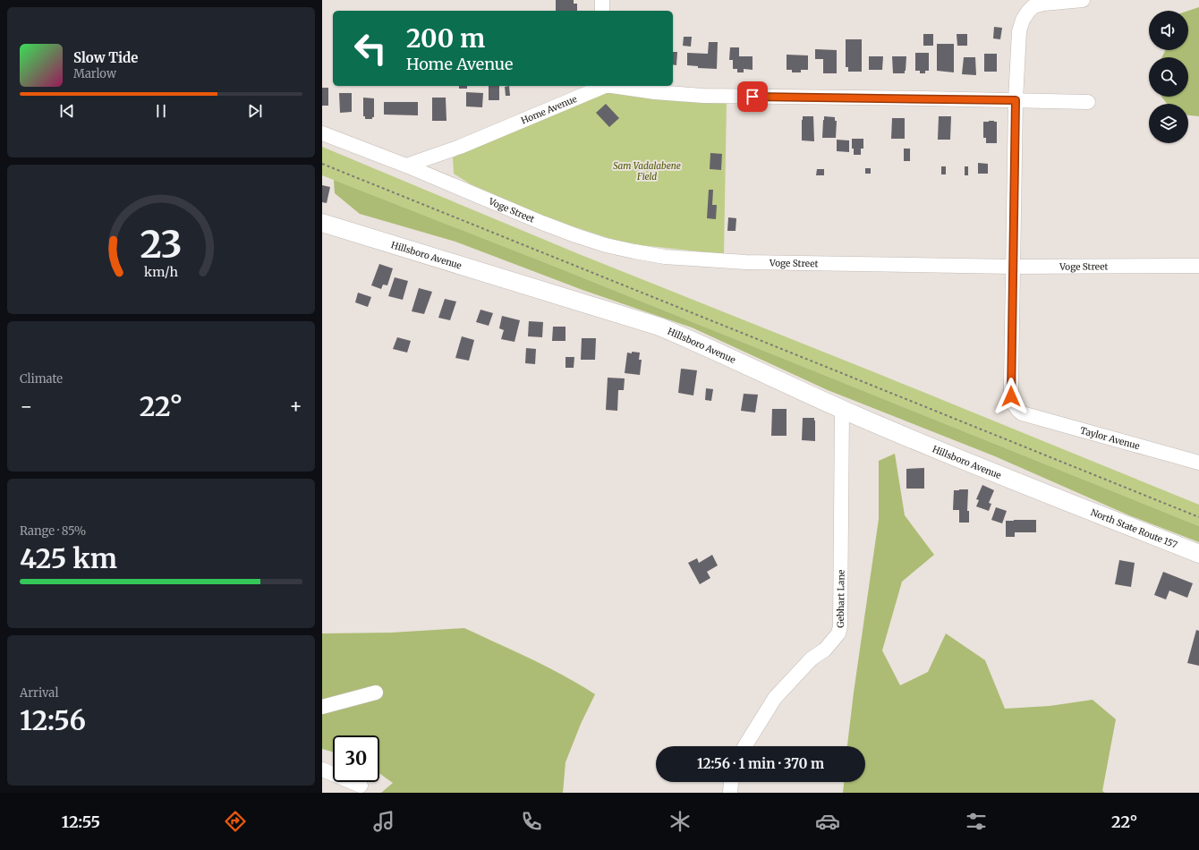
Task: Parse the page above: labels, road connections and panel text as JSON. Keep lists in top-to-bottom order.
{
  "streets": {
    "main road": ["Hillsboro Avenue", "North State Route 157"],
    "street": [
      "Home Avenue",
      "Voge Street",
      "Taylor Avenue",
      "Gebhart Lane"
    ]
  },
  "crossings": [
    ["Home Avenue", "Voge Street"],
    ["Voge Street", "Taylor Avenue"],
    ["Hillsboro Avenue", "North State Route 157"],
    ["Hillsboro Avenue", "Gebhart Lane"]
  ],
  "parks": ["Sam Vadalabene Field"],
  "page": {
    "turn": ["200 m", "Home Avenue"],
    "song": ["Slow Tide", "Marlow"],
    "tile": [
      "Climate",
      ["Range · 85%", "425 km"],
      ["Arrival", "12:56"]
    ],
    "heat": ["−", "22°", "+"],
    "limit": "30",
    "trip": "12:56 · 1 min · 370 m",
    "tabs": ["12:55", "22°"],
    "gauge": ["23", "km/h"]
  }
}
